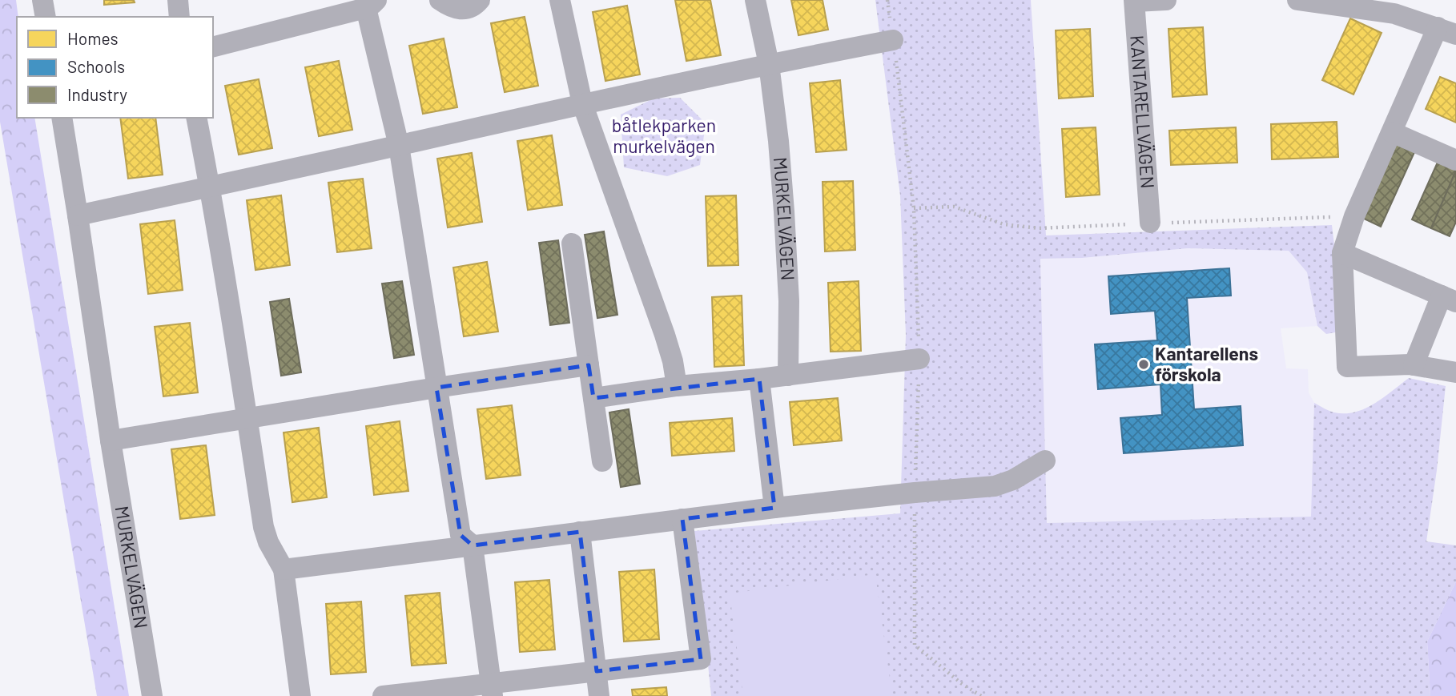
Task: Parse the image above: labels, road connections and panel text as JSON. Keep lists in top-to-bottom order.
{
  "streets": {
    "street": ["KANTARELLVÄGEN", "MURKELVÄGEN"]
  },
  "parks": ["båtlekparken murkelvägen"],
  "places": ["Kantarellens förskola"],
  "legend": ["Homes", "Schools", "Industry"]
}
